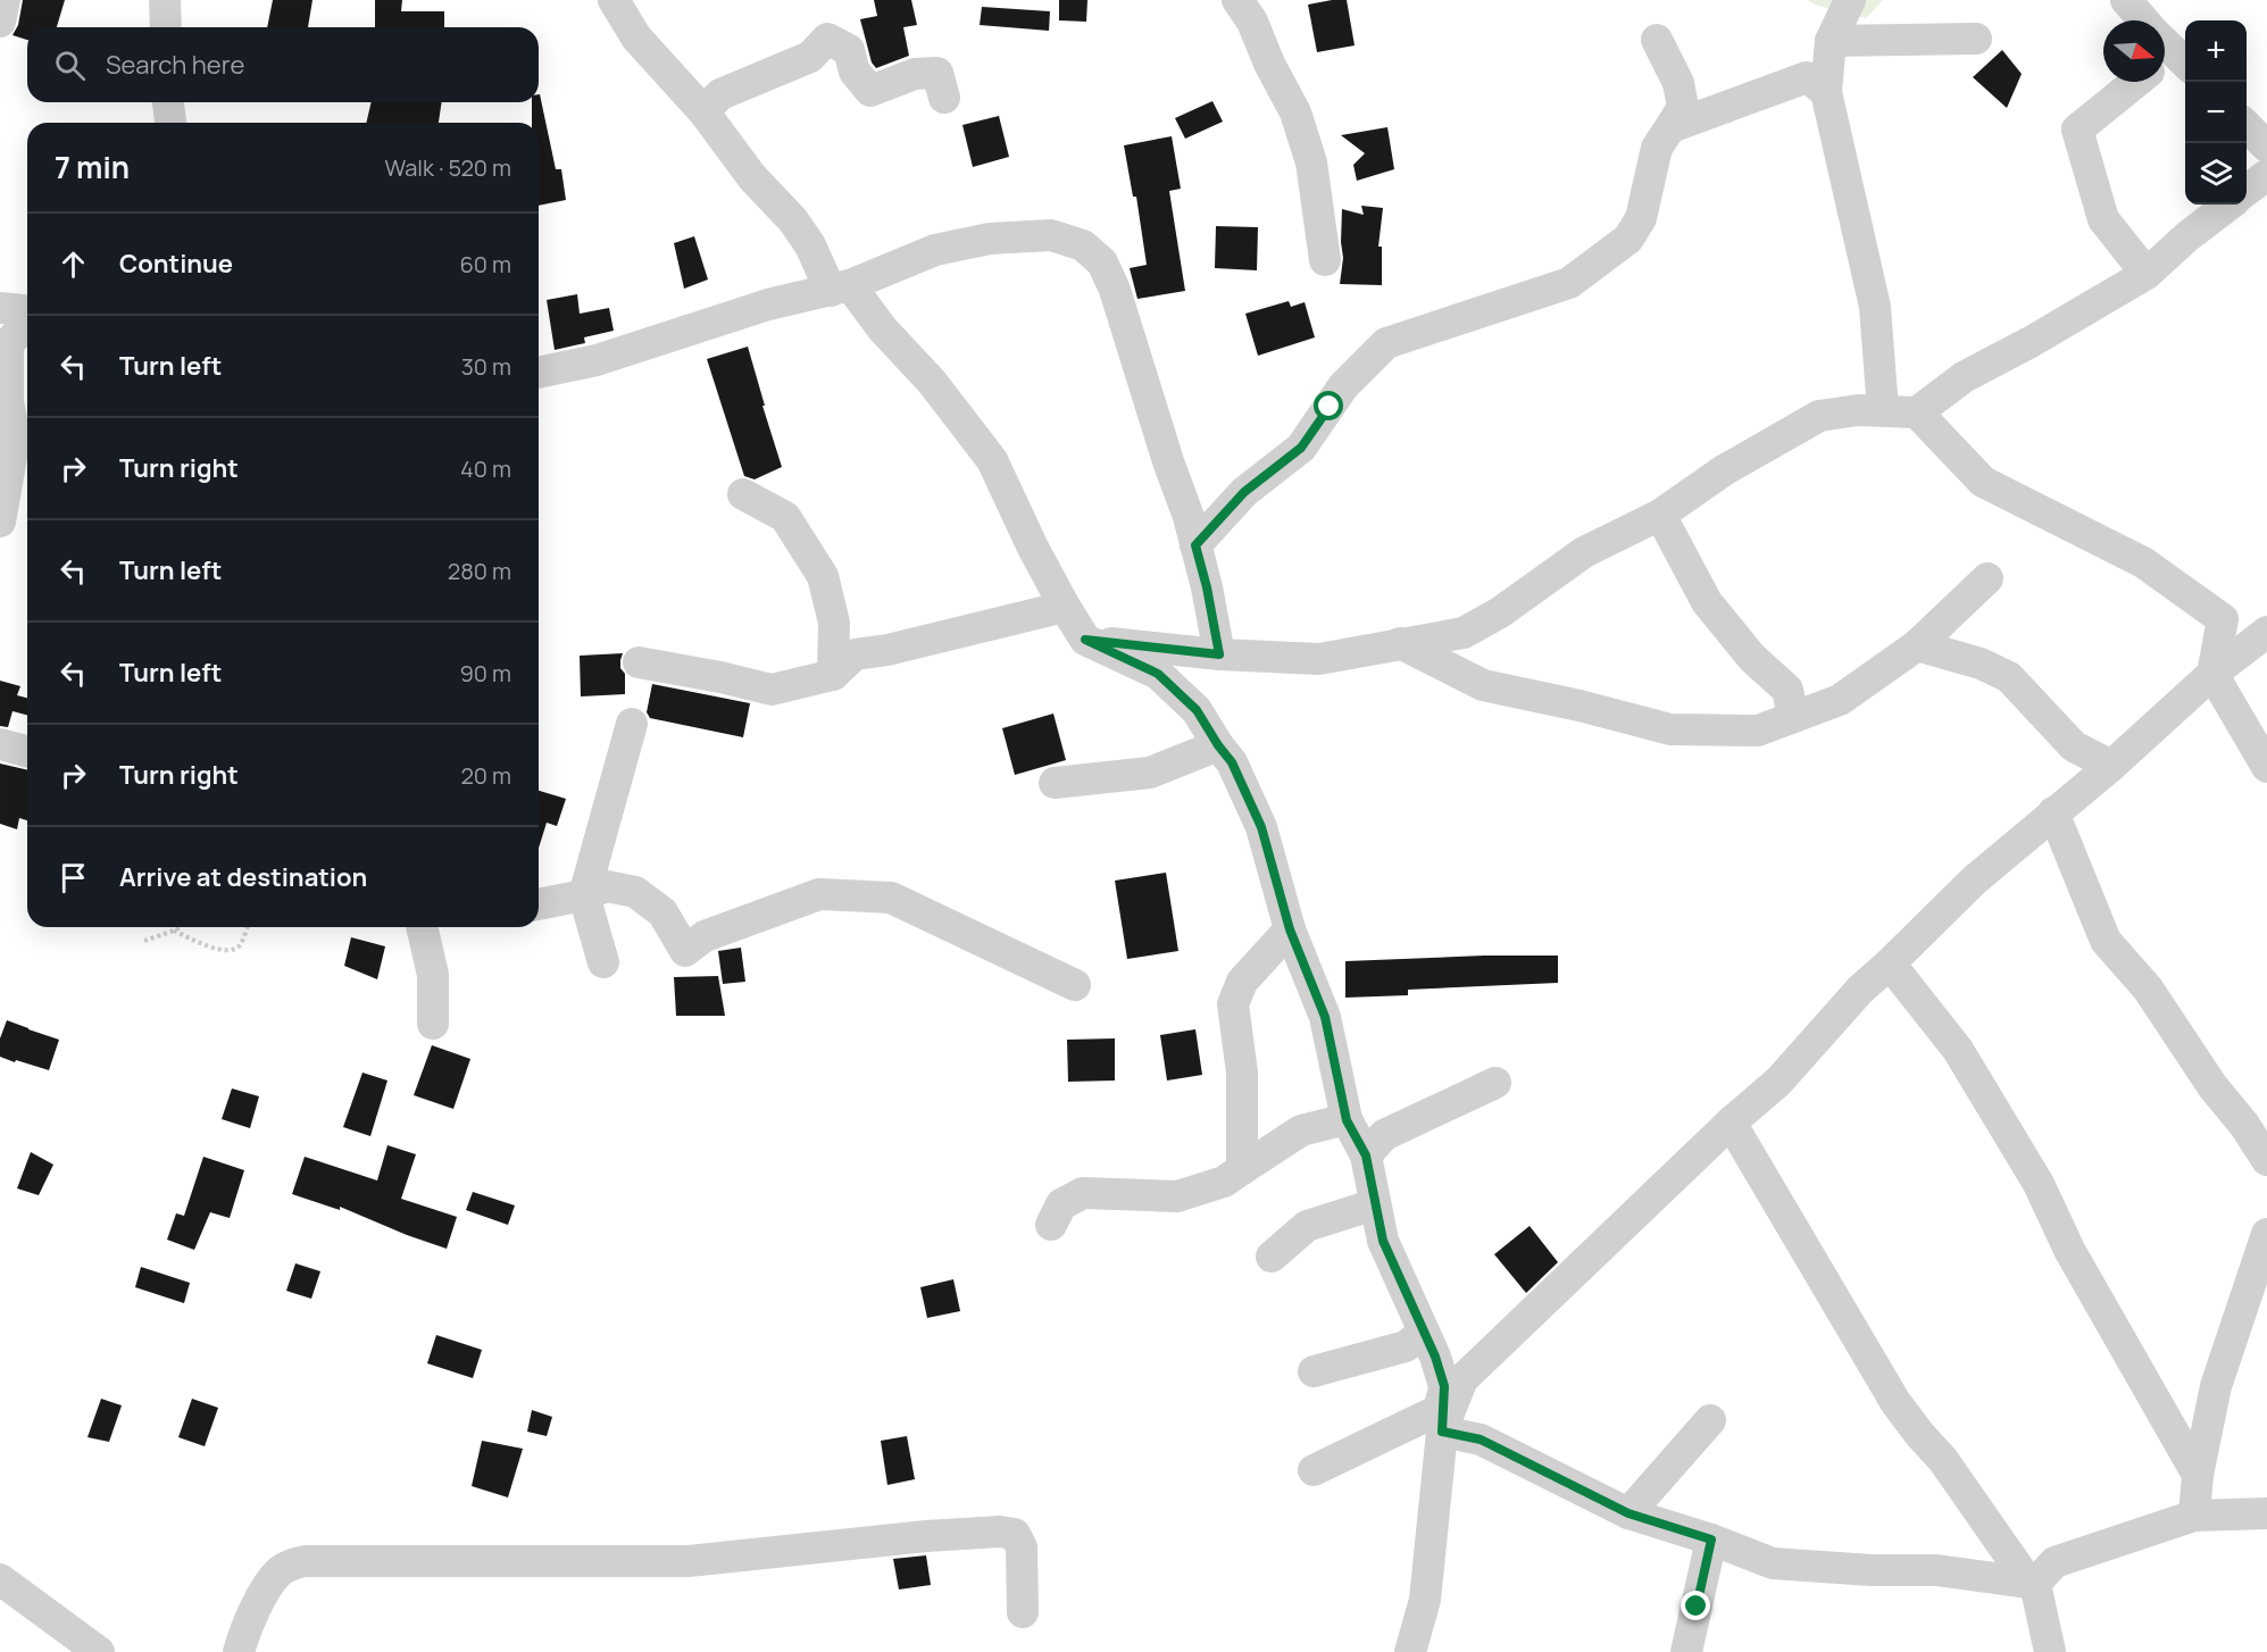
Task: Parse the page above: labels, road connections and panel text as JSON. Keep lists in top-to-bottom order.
{
  "north": "right",
  "page": {
    "map_buttons": ["+", "−"],
    "search": "Search here",
    "heading": ["7 min", "Walk · 520 m"],
    "list": [
      ["Continue", "60 m"],
      ["Turn left", "30 m"],
      ["Turn right", "40 m"],
      ["Turn left", "280 m"],
      ["Turn left", "90 m"],
      ["Turn right", "20 m"],
      "Arrive at destination"
    ]
  }
}
